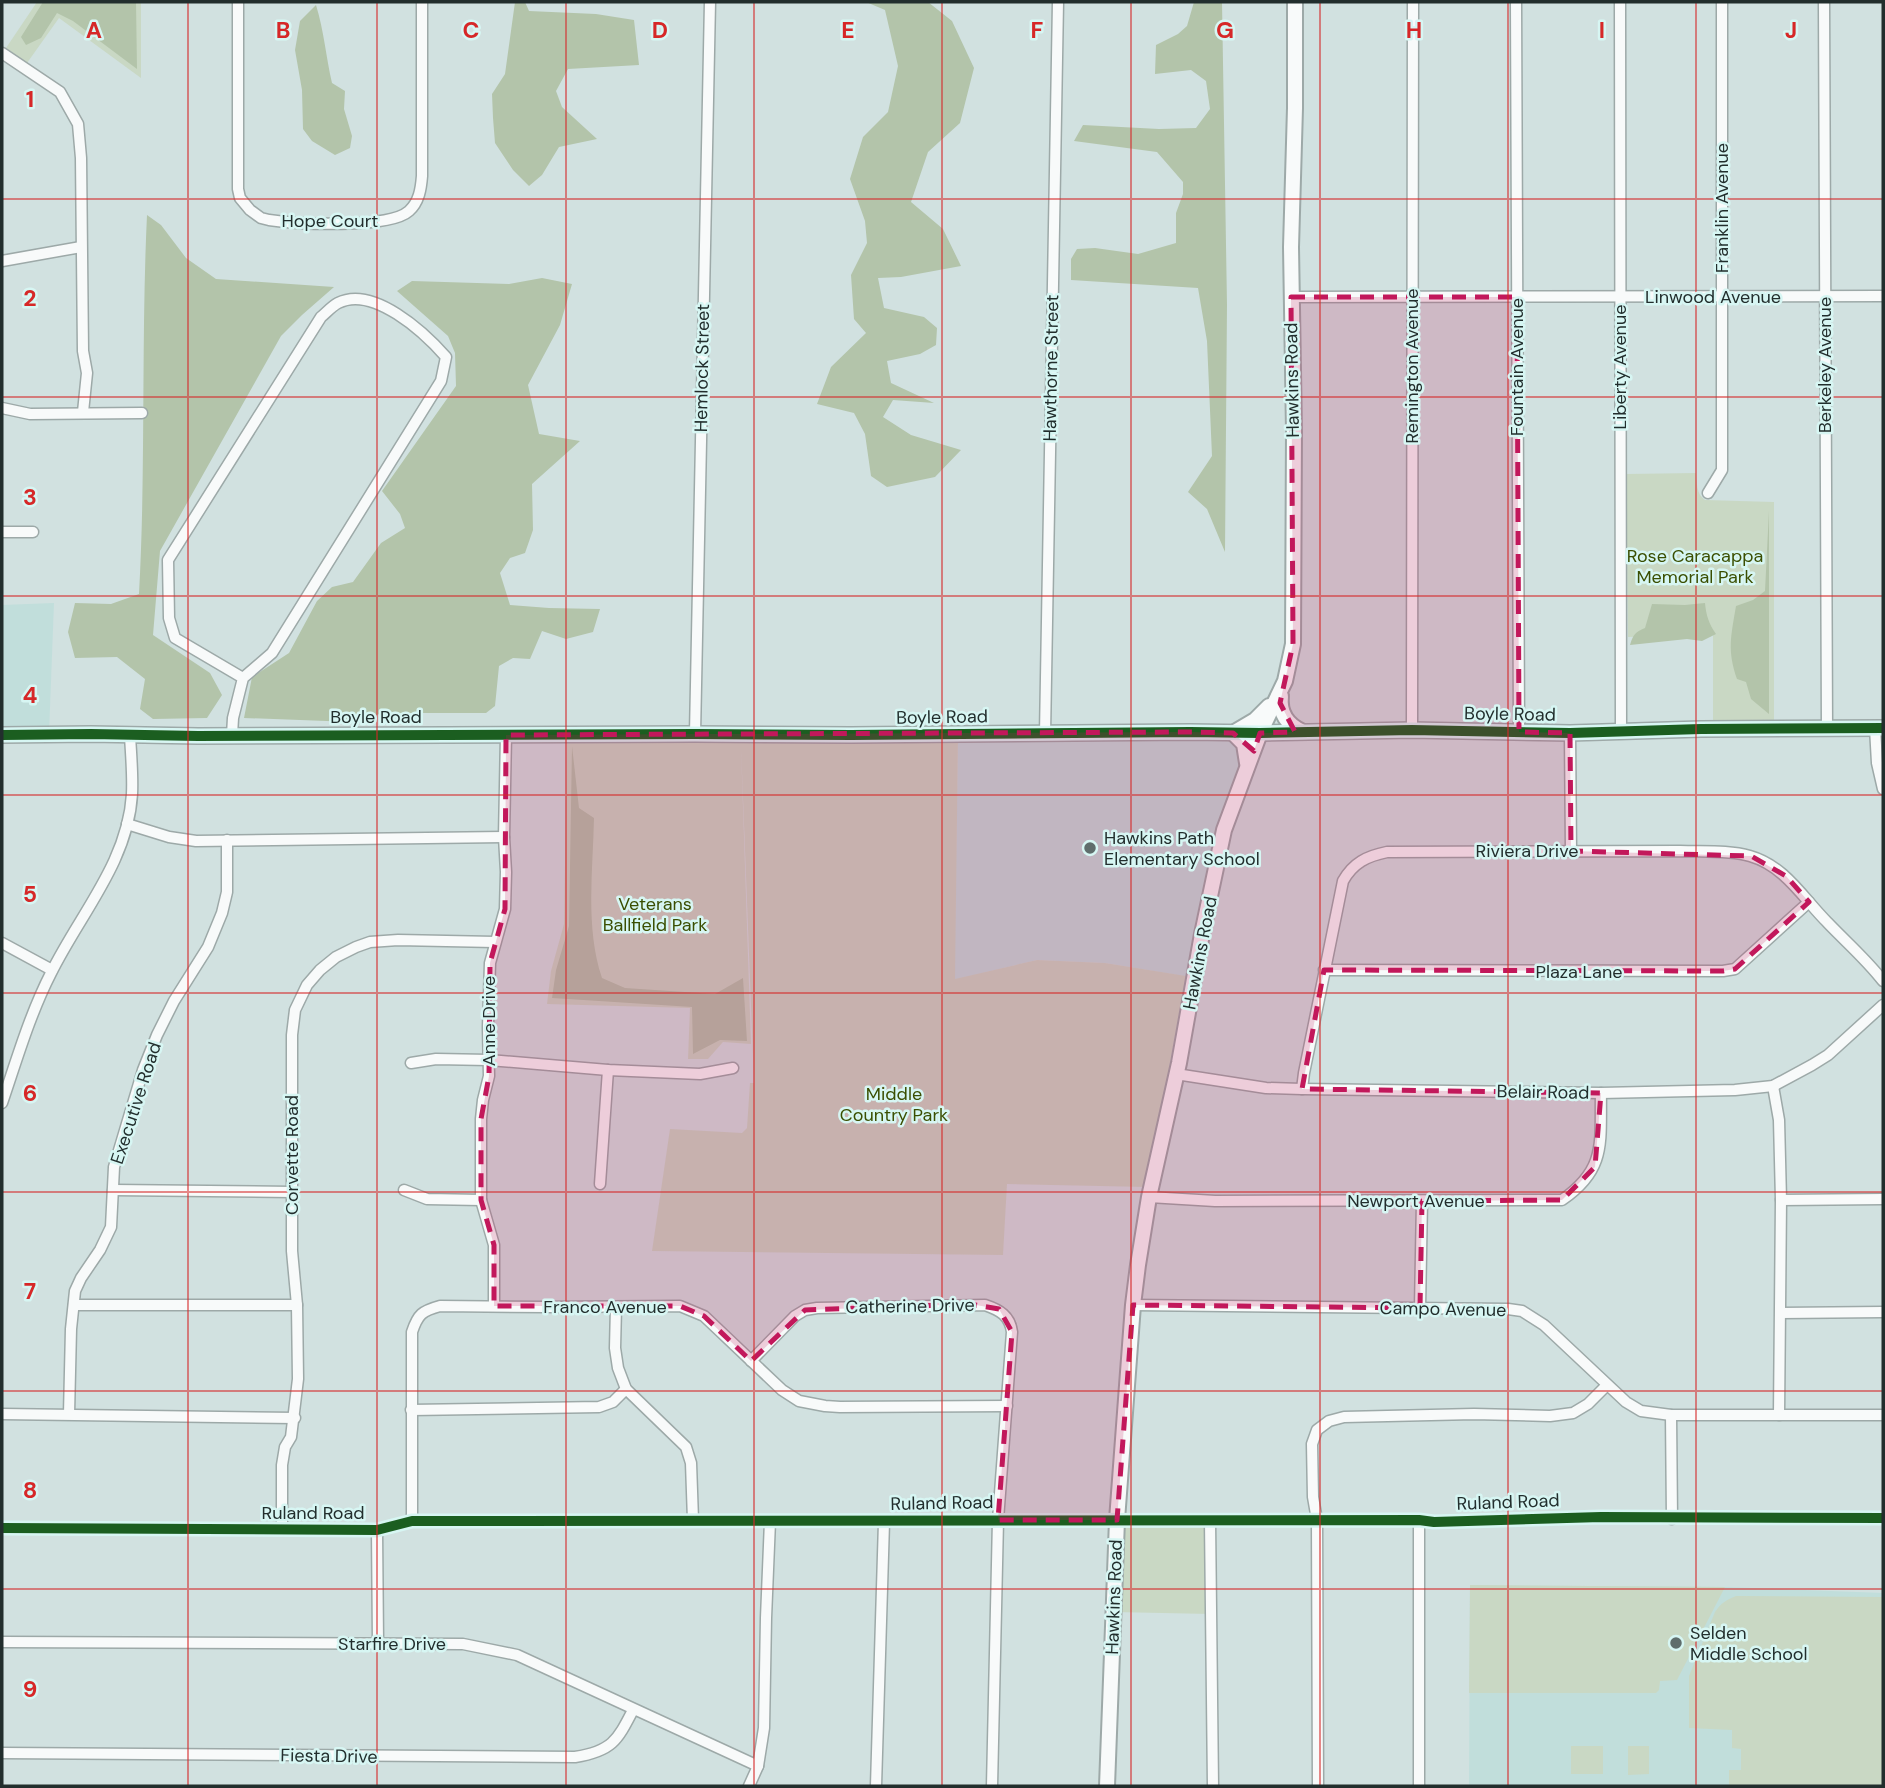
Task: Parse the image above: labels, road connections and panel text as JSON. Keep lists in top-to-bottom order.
{
  "streets": {
    "street": [
      "Franklin Avenue",
      "Hope Court",
      "Linwood Avenue",
      "Berkeley Avenue",
      "Remington Avenue",
      "Fountain Avenue",
      "Liberty Avenue",
      "Hemlock Street",
      "Hawthorne Street",
      "Hawkins Road",
      "Boyle Road",
      "Riviera Drive",
      "Plaza Lane",
      "Anne Drive",
      "Belair Road",
      "Executive Road",
      "Corvette Road",
      "Newport Avenue",
      "Catherine Drive",
      "Franco Avenue",
      "Campo Avenue",
      "Ruland Road",
      "Starfire Drive",
      "Fiesta Drive"
    ]
  },
  "crossings": [
    ["Franklin Avenue", "Linwood Avenue"],
    ["Linwood Avenue", "Berkeley Avenue"],
    ["Linwood Avenue", "Remington Avenue"],
    ["Linwood Avenue", "Fountain Avenue"],
    ["Linwood Avenue", "Liberty Avenue"],
    ["Linwood Avenue", "Hawkins Road"],
    ["Berkeley Avenue", "Boyle Road"],
    ["Remington Avenue", "Boyle Road"],
    ["Fountain Avenue", "Boyle Road"],
    ["Liberty Avenue", "Boyle Road"],
    ["Hemlock Street", "Boyle Road"],
    ["Hawthorne Street", "Boyle Road"],
    ["Hawkins Road", "Boyle Road"],
    ["Hawkins Road", "Belair Road"],
    ["Hawkins Road", "Newport Avenue"],
    ["Hawkins Road", "Campo Avenue"],
    ["Hawkins Road", "Ruland Road"],
    ["Boyle Road", "Anne Drive"],
    ["Riviera Drive", "Plaza Lane"],
    ["Riviera Drive", "Belair Road"],
    ["Anne Drive", "Corvette Road"],
    ["Anne Drive", "Franco Avenue"],
    ["Belair Road", "Newport Avenue"],
    ["Corvette Road", "Ruland Road"],
    ["Catherine Drive", "Franco Avenue"],
    ["Catherine Drive", "Ruland Road"],
    ["Franco Avenue", "Ruland Road"],
    ["Starfire Drive", "Fiesta Drive"]
  ],
  "parks": ["Rose Caracappa Memorial Park", "Veterans Ballfield Park", "Middle Country Park"],
  "places": ["Hawkins Path Elementary School", "Selden Middle School"],
  "grid": {
    "columns": [
      "A",
      "B",
      "C",
      "D",
      "E",
      "F",
      "G",
      "H",
      "I",
      "J"
    ],
    "rows": [
      "1",
      "2",
      "3",
      "4",
      "5",
      "6",
      "7",
      "8",
      "9"
    ]
  }
}
